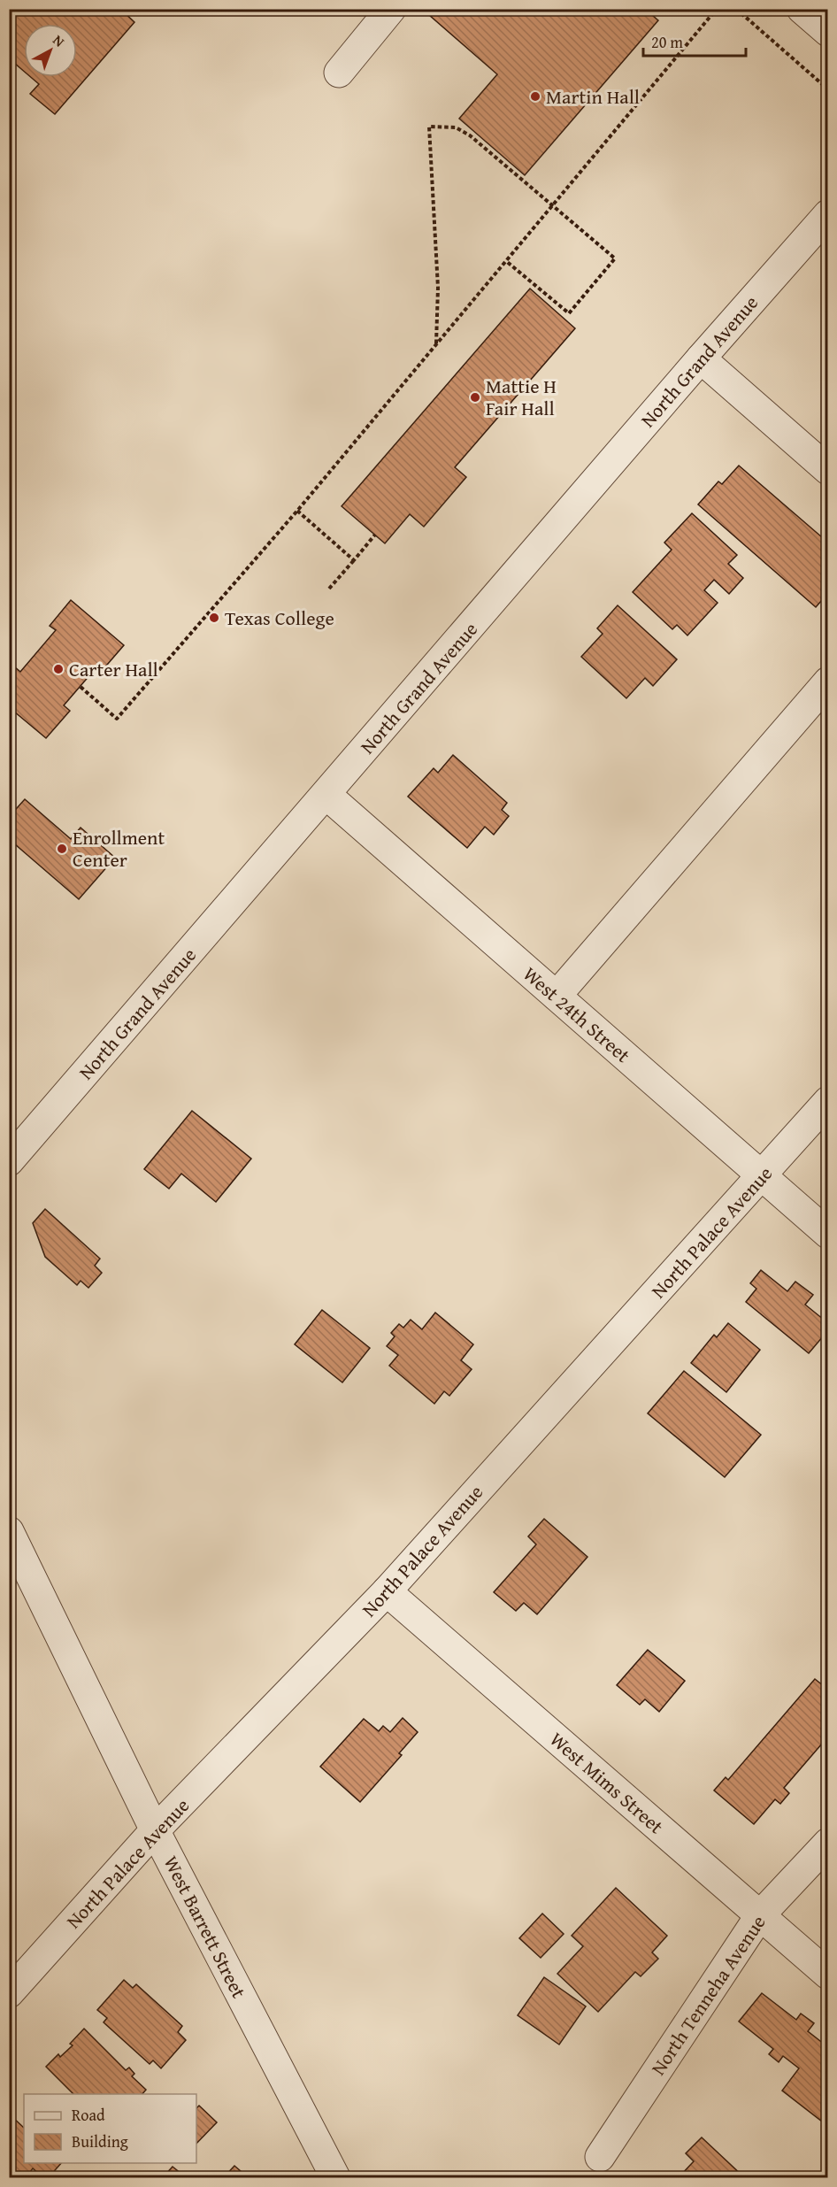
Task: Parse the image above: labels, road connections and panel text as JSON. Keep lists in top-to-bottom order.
{
  "streets": {
    "street": [
      "North Grand Avenue",
      "West 24th Street",
      "North Palace Avenue",
      "West Mims Street",
      "West Barrett Street",
      "North Tenneha Avenue"
    ]
  },
  "crossings": [
    ["North Grand Avenue", "West 24th Street"],
    ["West 24th Street", "North Palace Avenue"],
    ["North Palace Avenue", "West Mims Street"],
    ["North Palace Avenue", "West Barrett Street"],
    ["West Mims Street", "North Tenneha Avenue"]
  ],
  "places": [
    "Martin Hall",
    "Mattie H Fair Hall",
    "Texas College",
    "Carter Hall",
    "Enrollment Center"
  ],
  "legend": ["Road", "Building"],
  "scale_bar": "20 m",
  "north": "top right"
}
